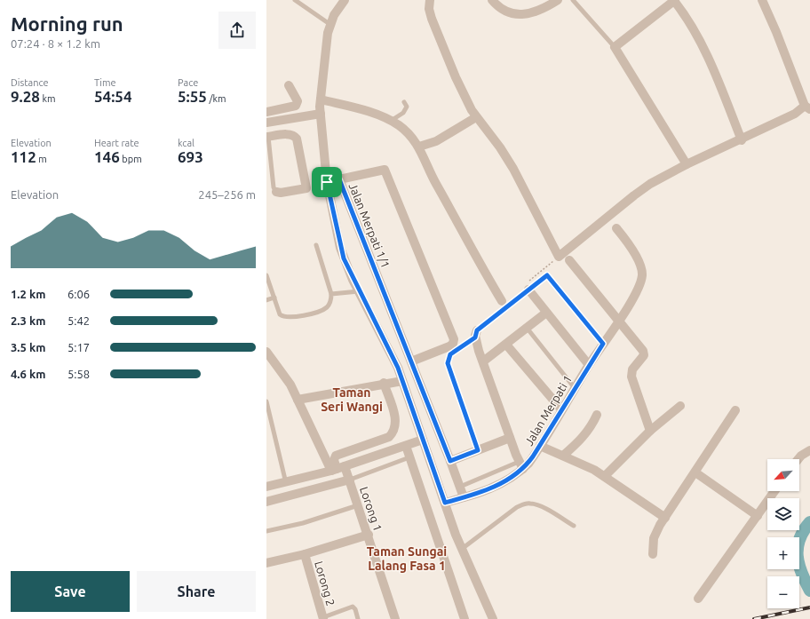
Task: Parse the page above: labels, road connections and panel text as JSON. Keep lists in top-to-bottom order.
{
  "streets": {
    "street": [
      "Jalan Merpati 1/1",
      "Jalan Merpati 1",
      "Lorong 1",
      "Lorong 2"
    ]
  },
  "crossings": [
    ["Jalan Merpati 1/1", "Jalan Merpati 1"]
  ],
  "districts": ["Taman Seri Wangi", "Taman Sungai Lalang Fasa 1"],
  "north": "bottom left",
  "page": {
    "heading": ["Morning run", "07:24 · 8 × 1.2 km"],
    "stats": [
      ["Distance", "9.28 km"],
      ["Time", "54:54"],
      ["Pace", "5:55 /km"],
      ["Elevation", "112 m"],
      ["Heart rate", "146 bpm"],
      ["kcal", "693"]
    ],
    "chart": ["Elevation", "245–256 m"],
    "list": [
      {
        "name": "1.2 km",
        "note": "6:06"
      },
      {
        "name": "2.3 km",
        "note": "5:42"
      },
      {
        "name": "3.5 km",
        "note": "5:17"
      },
      {
        "name": "4.6 km",
        "note": "5:58"
      }
    ],
    "map_buttons": ["+", "−"],
    "buttons": ["Save", "Share"]
  }
}
